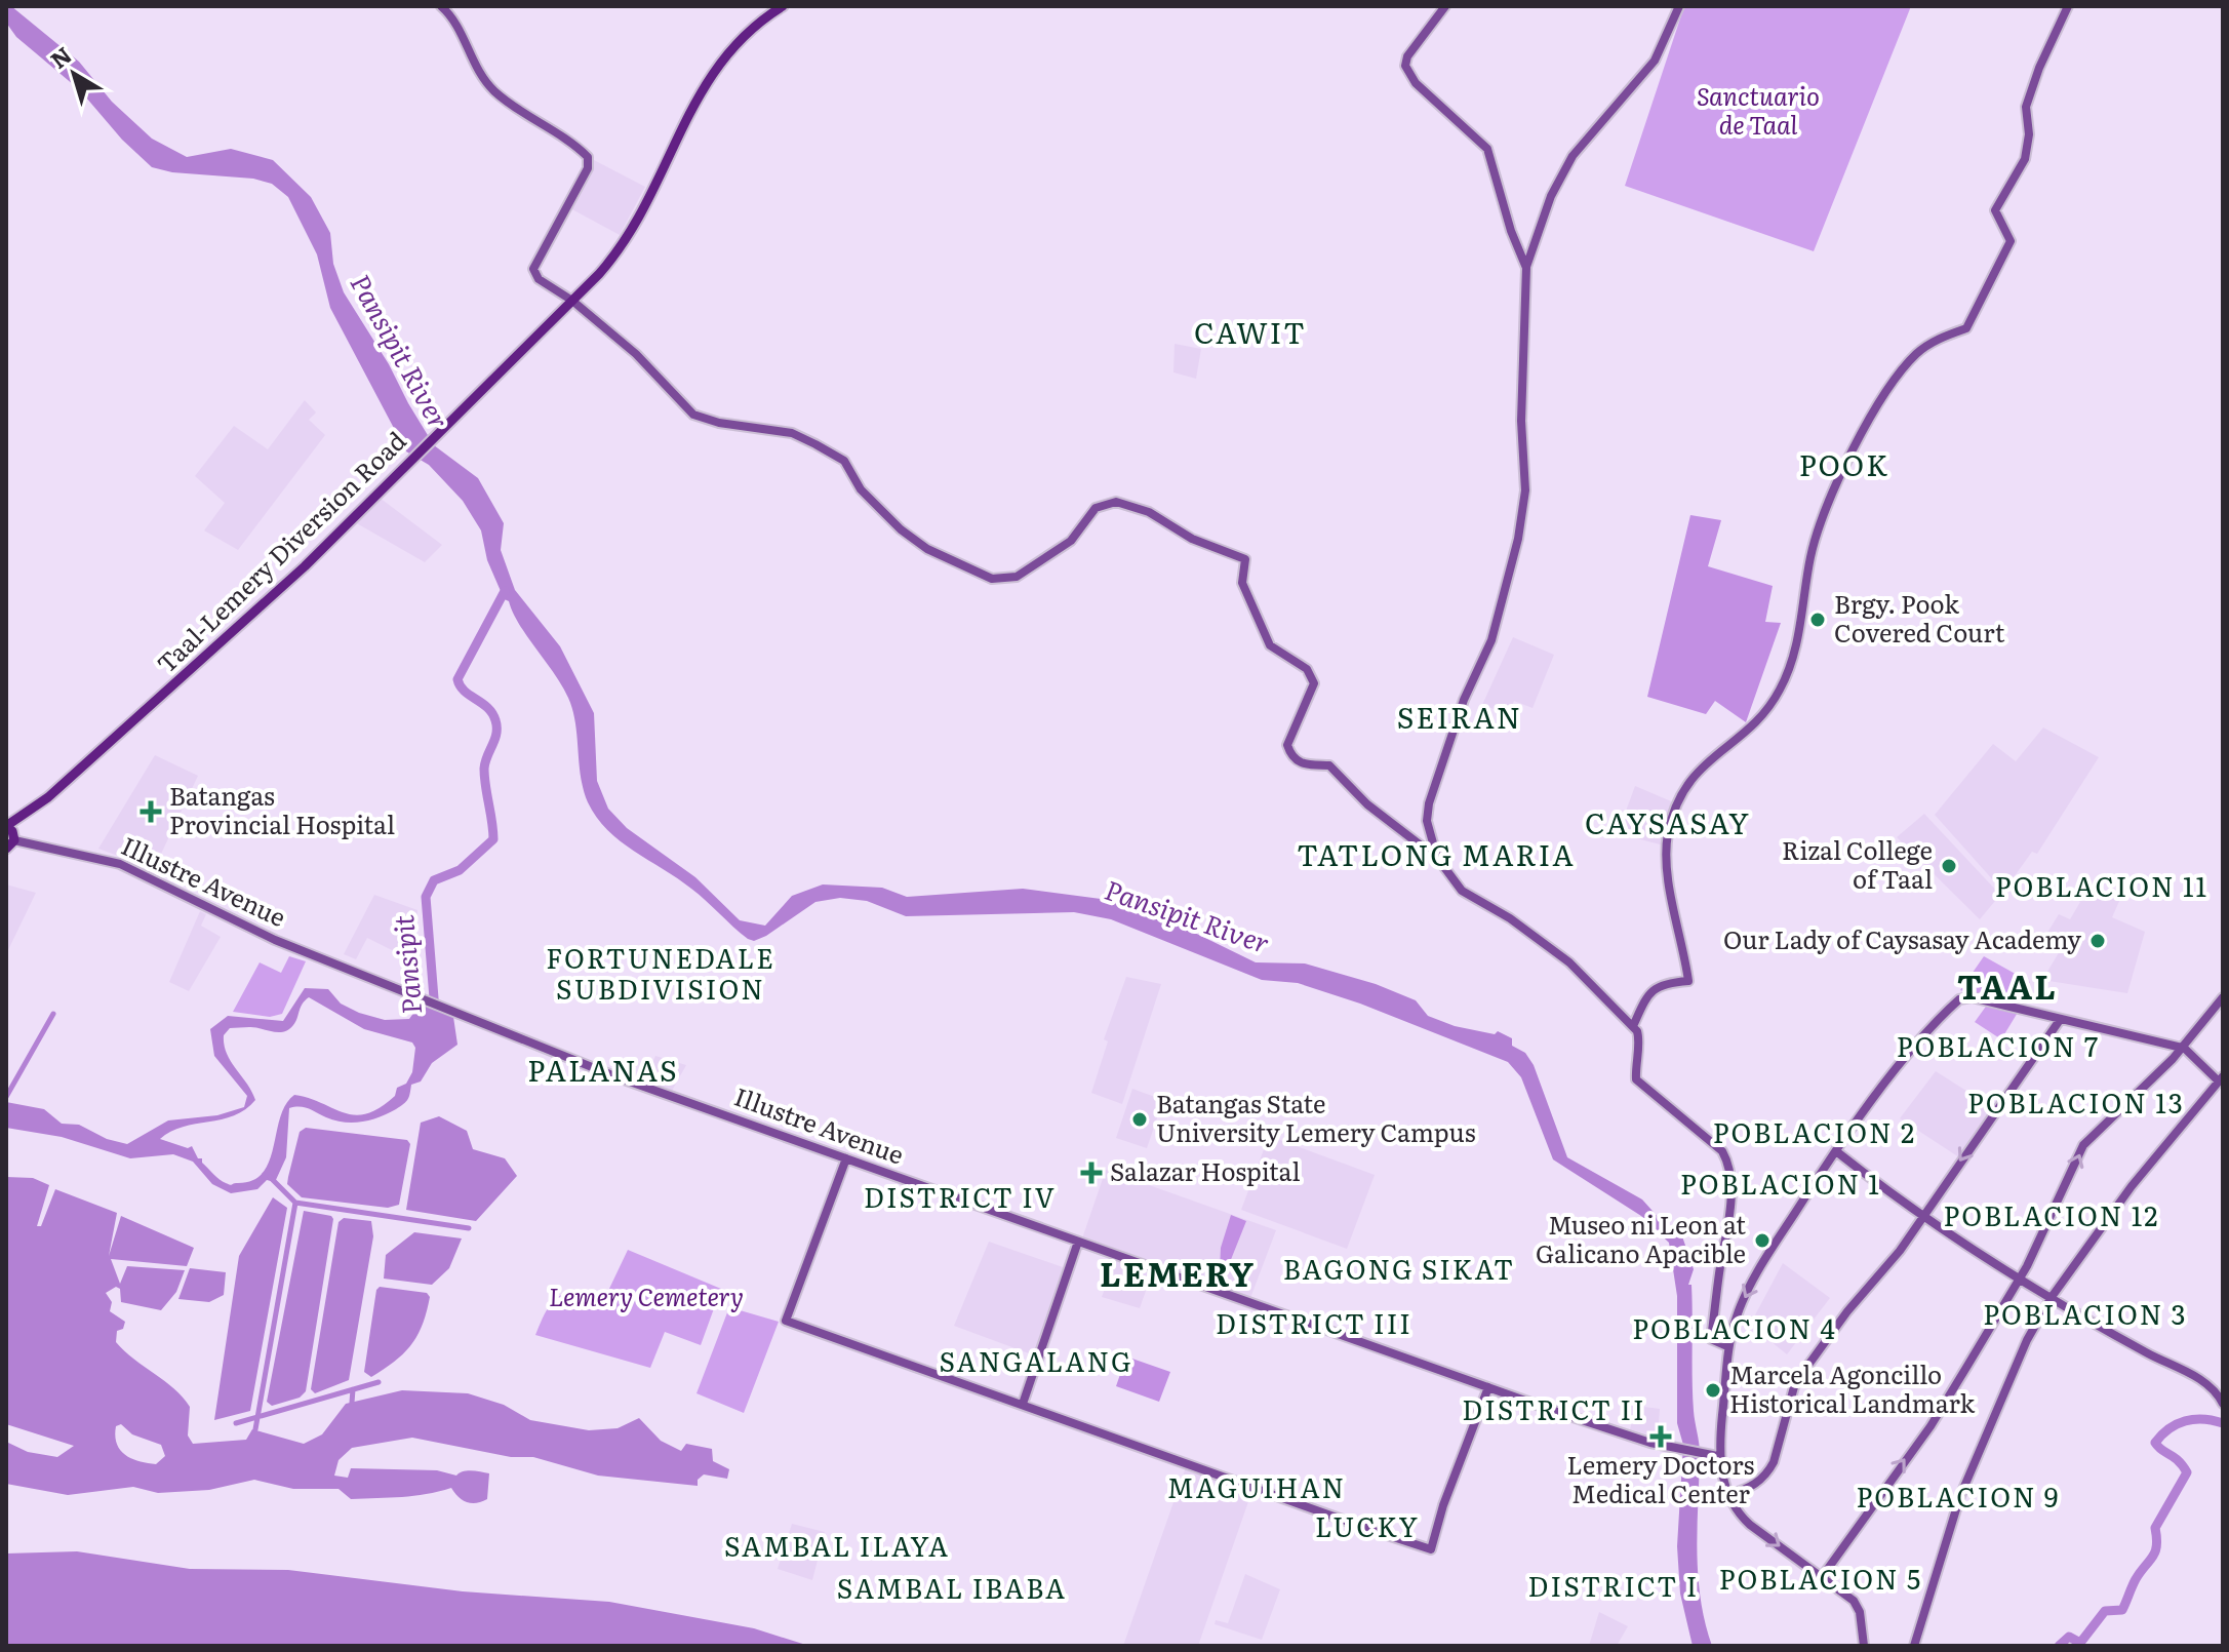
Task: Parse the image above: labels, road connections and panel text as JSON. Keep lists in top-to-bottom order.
{
  "streets": {
    "main road": ["Taal-Lemery Diversion Road"],
    "street": ["Illustre Avenue"]
  },
  "crossings": [
    ["Taal-Lemery Diversion Road", "Illustre Avenue"]
  ],
  "districts": [
    "CAWIT",
    "POOK",
    "SEIRAN",
    "CAYSASAY",
    "TATLONG MARIA",
    "POBLACION 11",
    "FORTUNEDALE SUBDIVISION",
    "TAAL",
    "POBLACION 7",
    "PALANAS",
    "POBLACION 13",
    "POBLACION 2",
    "POBLACION 1",
    "DISTRICT IV",
    "POBLACION 12",
    "BAGONG SIKAT",
    "LEMERY",
    "POBLACION 3",
    "DISTRICT III",
    "POBLACION 4",
    "SANGALANG",
    "DISTRICT II",
    "MAGUIHAN",
    "POBLACION 9",
    "LUCKY",
    "SAMBAL ILAYA",
    "POBLACION 5",
    "DISTRICT I",
    "SAMBAL IBABA"
  ],
  "water": ["Pansipit River", "Pansipit"],
  "parks": ["Sanctuario de Taal", "Lemery Cemetery"],
  "places": {
    "other": [
      "Brgy. Pook Covered Court",
      "Rizal College of Taal",
      "Our Lady of Caysasay Academy",
      "Batangas State University Lemery Campus",
      "Museo ni Leon at Galicano Apacible",
      "Marcela Agoncillo Historical Landmark"
    ],
    "health": ["Batangas Provincial Hospital", "Salazar Hospital", "Lemery Doctors Medical Center"]
  },
  "north": "top left"
}
